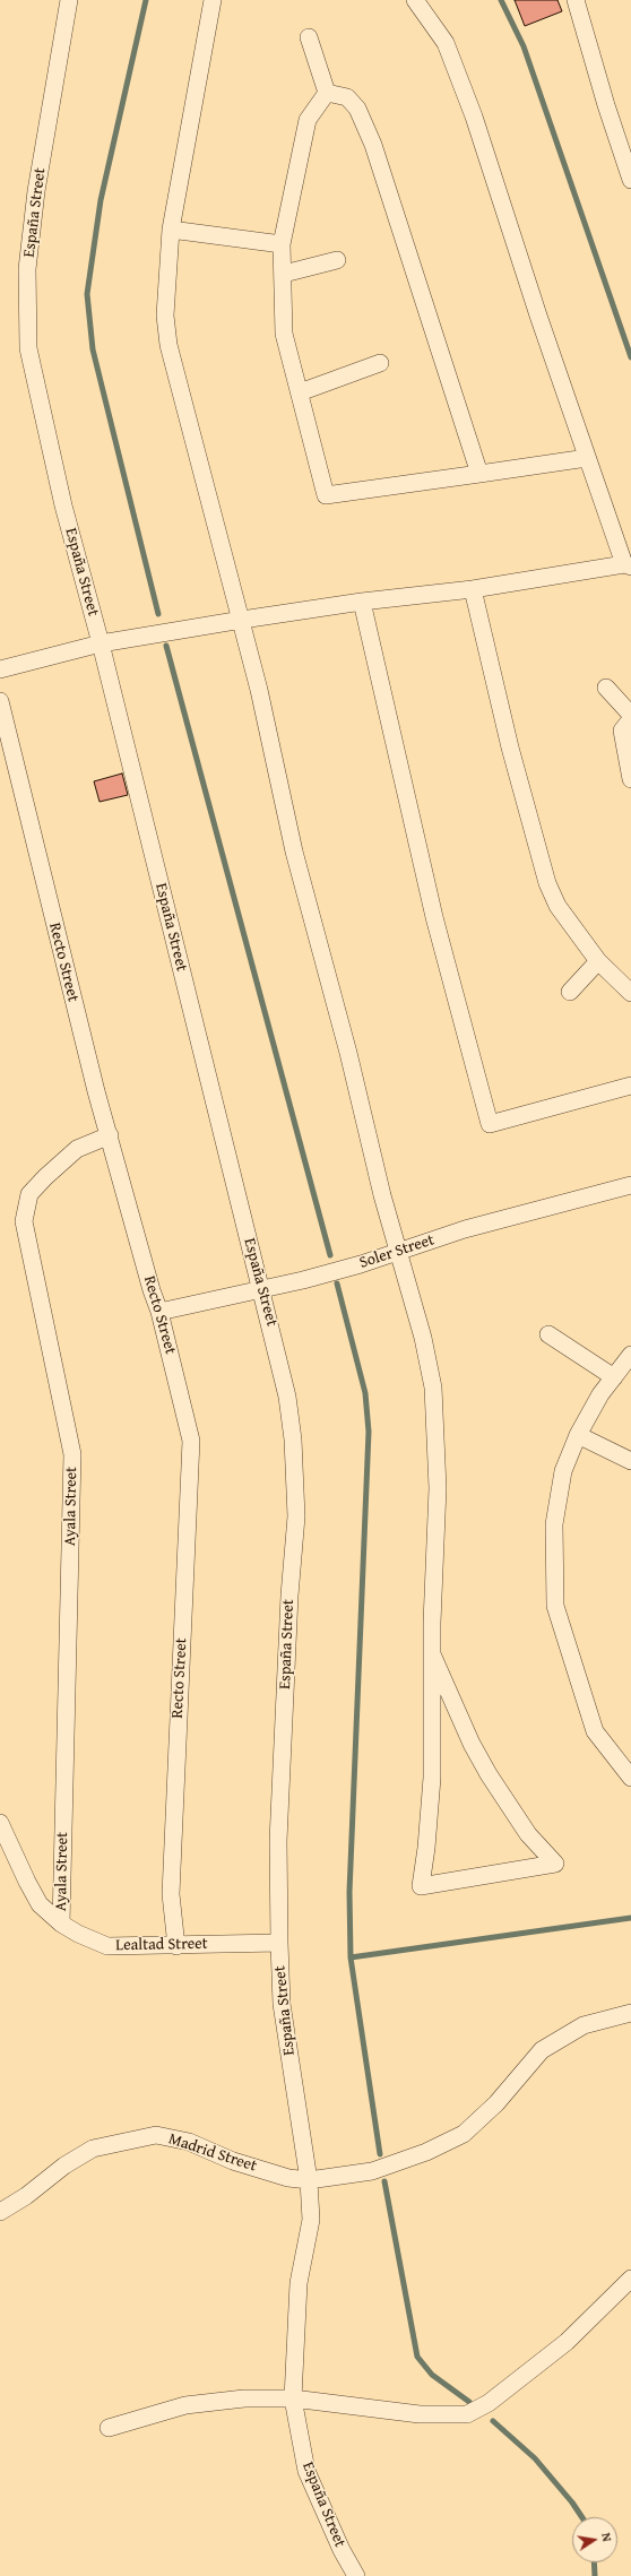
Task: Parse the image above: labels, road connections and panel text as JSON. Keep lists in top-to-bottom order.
{
  "streets": {
    "street": [
      "España Street",
      "Recto Street",
      "Soler Street",
      "Ayala Street",
      "Lealtad Street",
      "Madrid Street"
    ]
  },
  "crossings": [
    ["España Street", "Soler Street"],
    ["España Street", "Lealtad Street"],
    ["España Street", "Madrid Street"],
    ["Recto Street", "Soler Street"],
    ["Recto Street", "Ayala Street"],
    ["Recto Street", "Lealtad Street"],
    ["Ayala Street", "Lealtad Street"]
  ],
  "north": "right"
}
